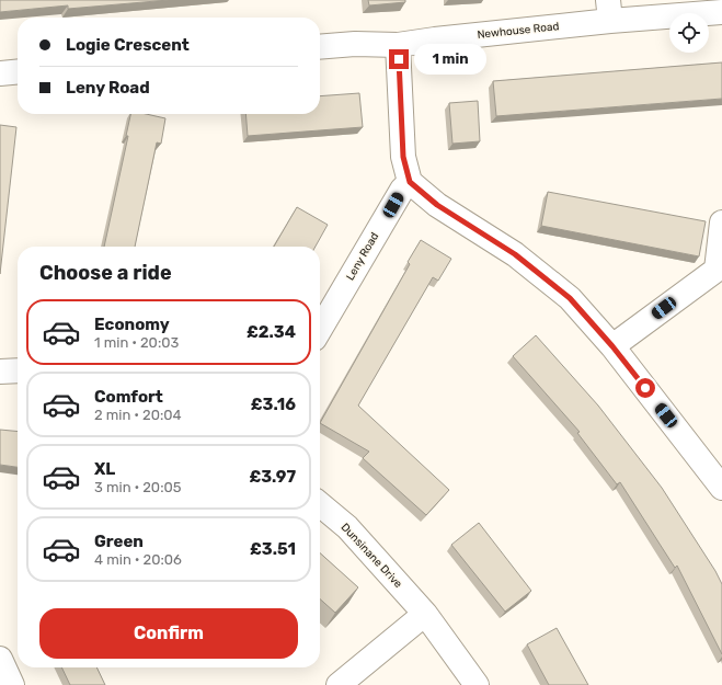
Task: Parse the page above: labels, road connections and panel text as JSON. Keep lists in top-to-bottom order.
{
  "streets": {
    "street": ["Newhouse Road", "Leny Road", "Dunsinane Drive"]
  },
  "page": {
    "banner": ["Logie Crescent", "Leny Road"],
    "bubble": "1 min",
    "heading": "Choose a ride",
    "list": [
      {
        "name": "Economy",
        "note": "1 min · 20:03",
        "value": "£2.34"
      },
      {
        "name": "Comfort",
        "note": "2 min · 20:04",
        "value": "£3.16"
      },
      {
        "name": "XL",
        "note": "3 min · 20:05",
        "value": "£3.97"
      },
      {
        "name": "Green",
        "note": "4 min · 20:06",
        "value": "£3.51"
      }
    ],
    "buttons": "Confirm"
  }
}
